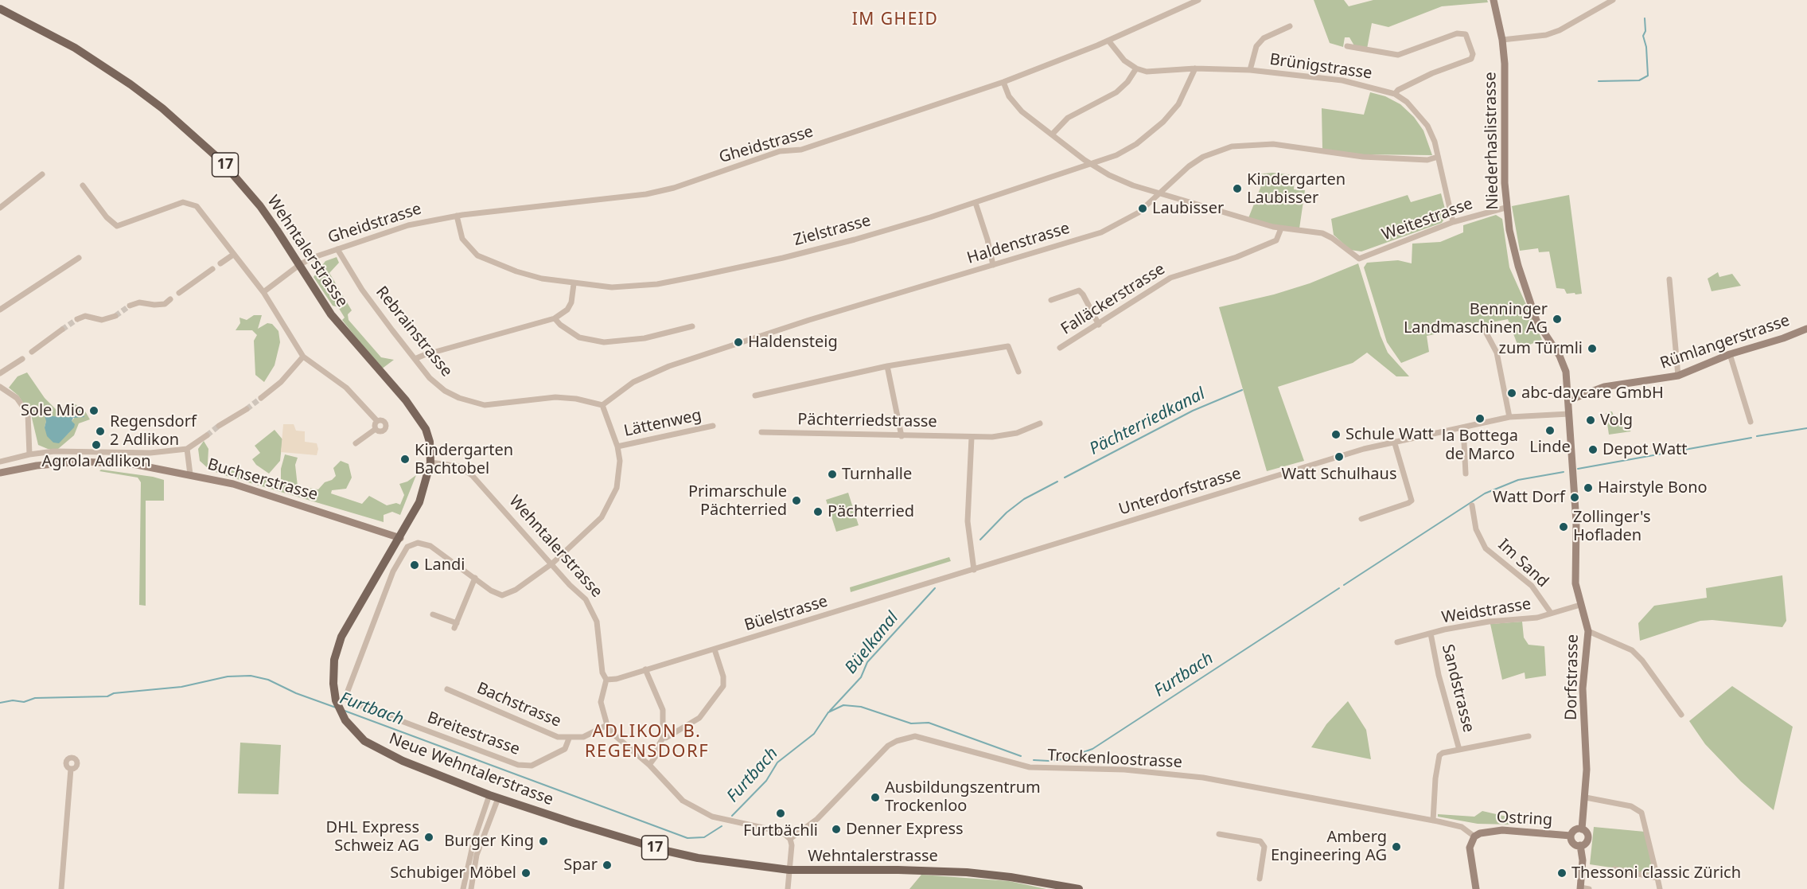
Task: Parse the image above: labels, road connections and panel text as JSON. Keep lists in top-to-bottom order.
{
  "streets": {
    "main road": ["17", "Wehntalerstrasse", "Neue Wehntalerstrasse"],
    "street": [
      "Brünigstrasse",
      "Niederhaslistrasse",
      "Gheidstrasse",
      "Weitestrasse",
      "Zielstrasse",
      "Haldenstrasse",
      "Falläckerstrasse",
      "Rebrainstrasse",
      "Rümlangerstrasse",
      "Pächterriedstrasse",
      "Lättenweg",
      "Buchserstrasse",
      "Unterdorfstrasse",
      "Im Sand",
      "Weidstrasse",
      "Büelstrasse",
      "Dorfstrasse",
      "Sandstrasse",
      "Bachstrasse",
      "Breitestrasse",
      "Trockenloostrasse",
      "Ostring"
    ]
  },
  "crossings": [
    ["Brünigstrasse", "Weitestrasse"],
    ["Brünigstrasse", "Zielstrasse"],
    ["Brünigstrasse", "Haldenstrasse"],
    ["Niederhaslistrasse", "Weitestrasse"],
    ["Niederhaslistrasse", "Rümlangerstrasse"],
    ["Niederhaslistrasse", "Unterdorfstrasse"],
    ["Niederhaslistrasse", "Dorfstrasse"],
    ["Gheidstrasse", "Zielstrasse"],
    ["Gheidstrasse", "Wehntalerstrasse"],
    ["Gheidstrasse", "Rebrainstrasse"],
    ["Weitestrasse", "Falläckerstrasse"],
    ["Haldenstrasse", "Rebrainstrasse"],
    ["Wehntalerstrasse", "Büelstrasse"],
    ["Wehntalerstrasse", "Bachstrasse"],
    ["Wehntalerstrasse", "Trockenloostrasse"],
    ["Wehntalerstrasse", "Neue Wehntalerstrasse"],
    ["Buchserstrasse", "Neue Wehntalerstrasse"],
    ["Unterdorfstrasse", "Büelstrasse"],
    ["Unterdorfstrasse", "Dorfstrasse"],
    ["Im Sand", "Weidstrasse"],
    ["Weidstrasse", "Dorfstrasse"],
    ["Weidstrasse", "Sandstrasse"],
    ["Dorfstrasse", "Ostring"],
    ["Bachstrasse", "Breitestrasse"],
    ["Trockenloostrasse", "Ostring"]
  ],
  "districts": ["IM GHEID", "ADLIKON B. REGENSDORF"],
  "water": ["Pächterriedkanal", "Büelkanal", "Furtbach"],
  "places": [
    "Kindergarten Laubisser",
    "Laubisser",
    "Benninger Landmaschinen AG",
    "Haldensteig",
    "zum Türmli",
    "abc-daycare GmbH",
    "Sole Mio",
    "la Bottega de Marco",
    "Volg",
    "Linde",
    "Regensdorf 2 Adlikon",
    "Schule Watt",
    "Agrola Adlikon",
    "Depot Watt",
    "Watt Schulhaus",
    "Kindergarten Bachtobel",
    "Turnhalle",
    "Hairstyle Bono",
    "Watt Dorf",
    "Primarschule Pächterried",
    "Pächterried",
    "Zollinger's Hofladen",
    "Landi",
    "Ausbildungszentrum Trockenloo",
    "Furtbächli",
    "Denner Express",
    "DHL Express Schweiz AG",
    "Burger King",
    "Amberg Engineering AG",
    "Spar",
    "Schubiger Möbel",
    "Thessoni classic Zürich"
  ]
}
